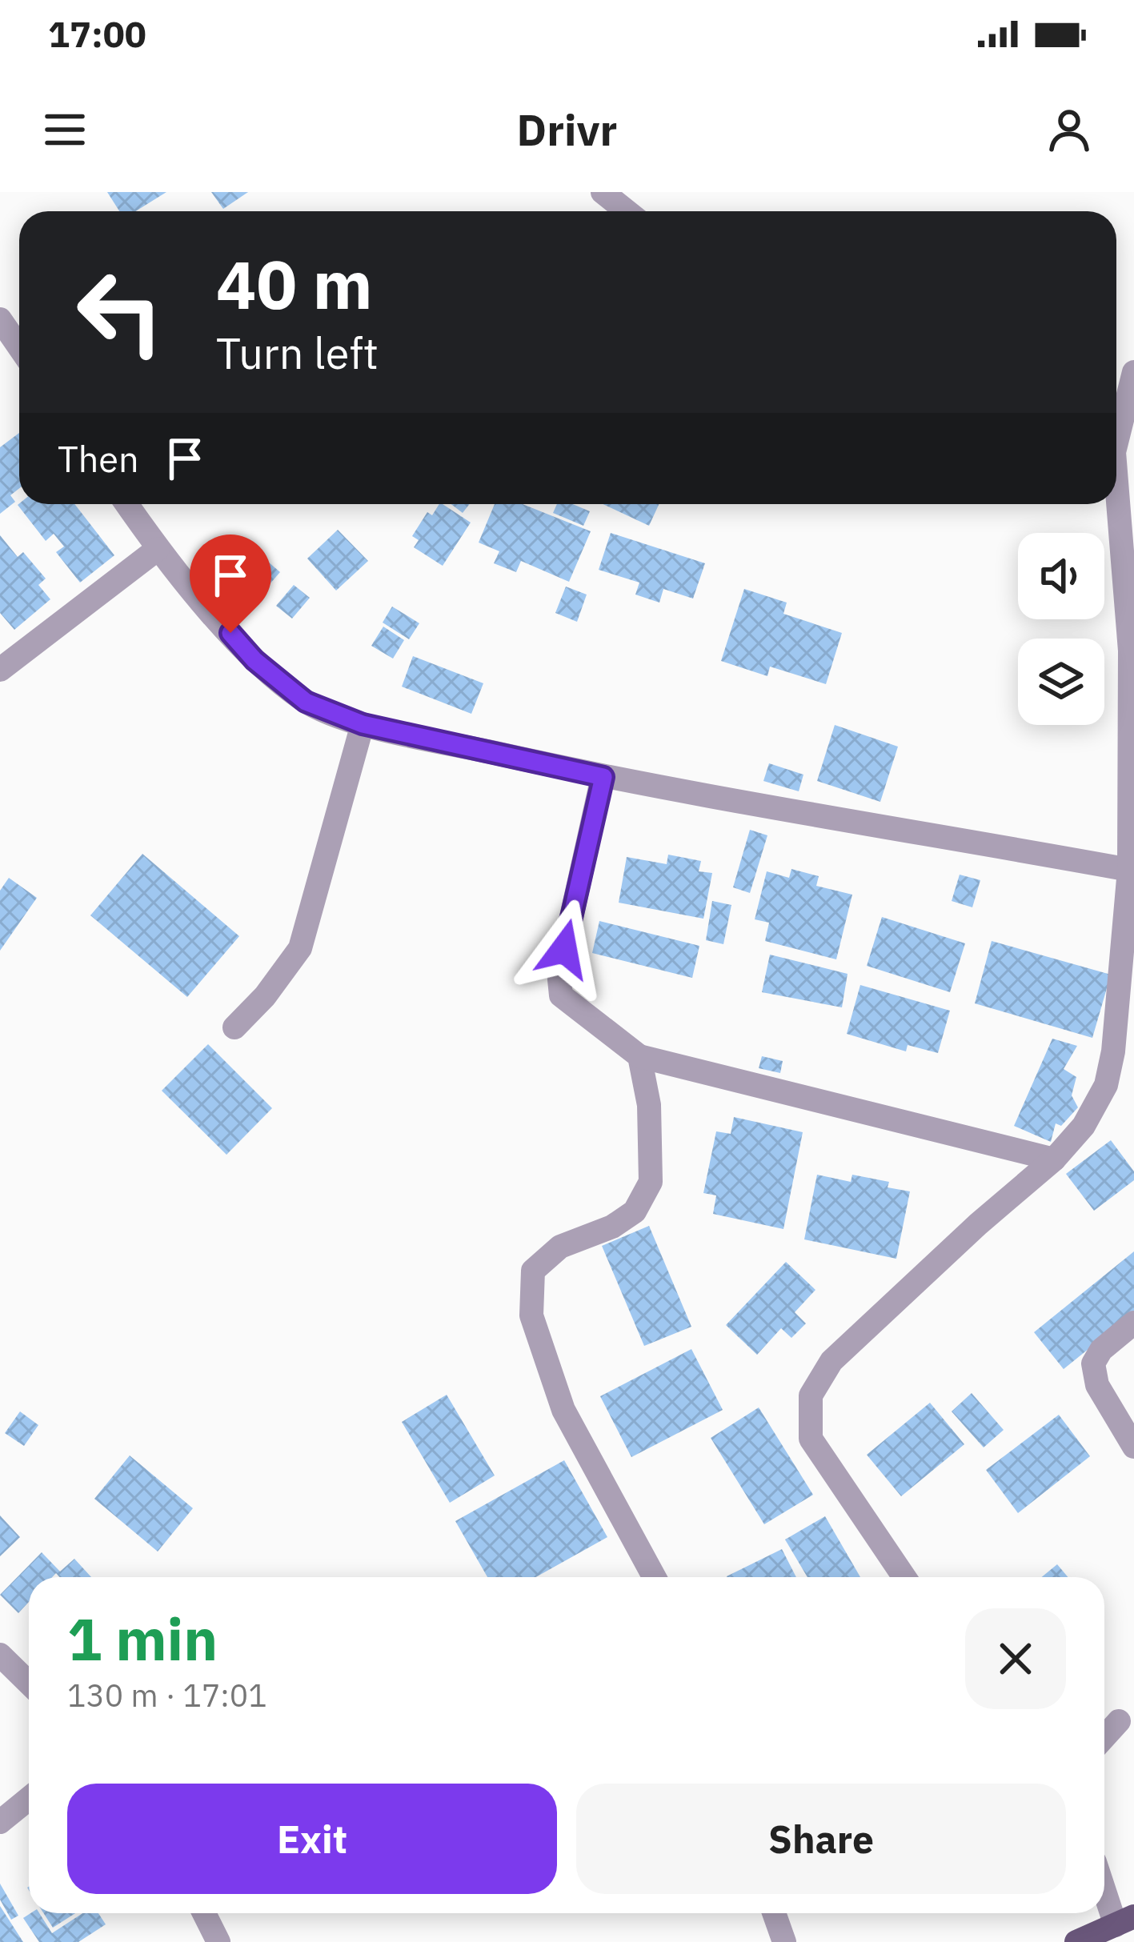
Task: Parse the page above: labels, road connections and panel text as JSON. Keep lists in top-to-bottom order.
{
  "page": {
    "status": "17:00",
    "header": "Drivr",
    "turn": ["40 m", "Turn left"],
    "then": "Then",
    "heading": ["1 min", "130 m · 17:01"],
    "buttons": ["Exit", "Share"]
  }
}
